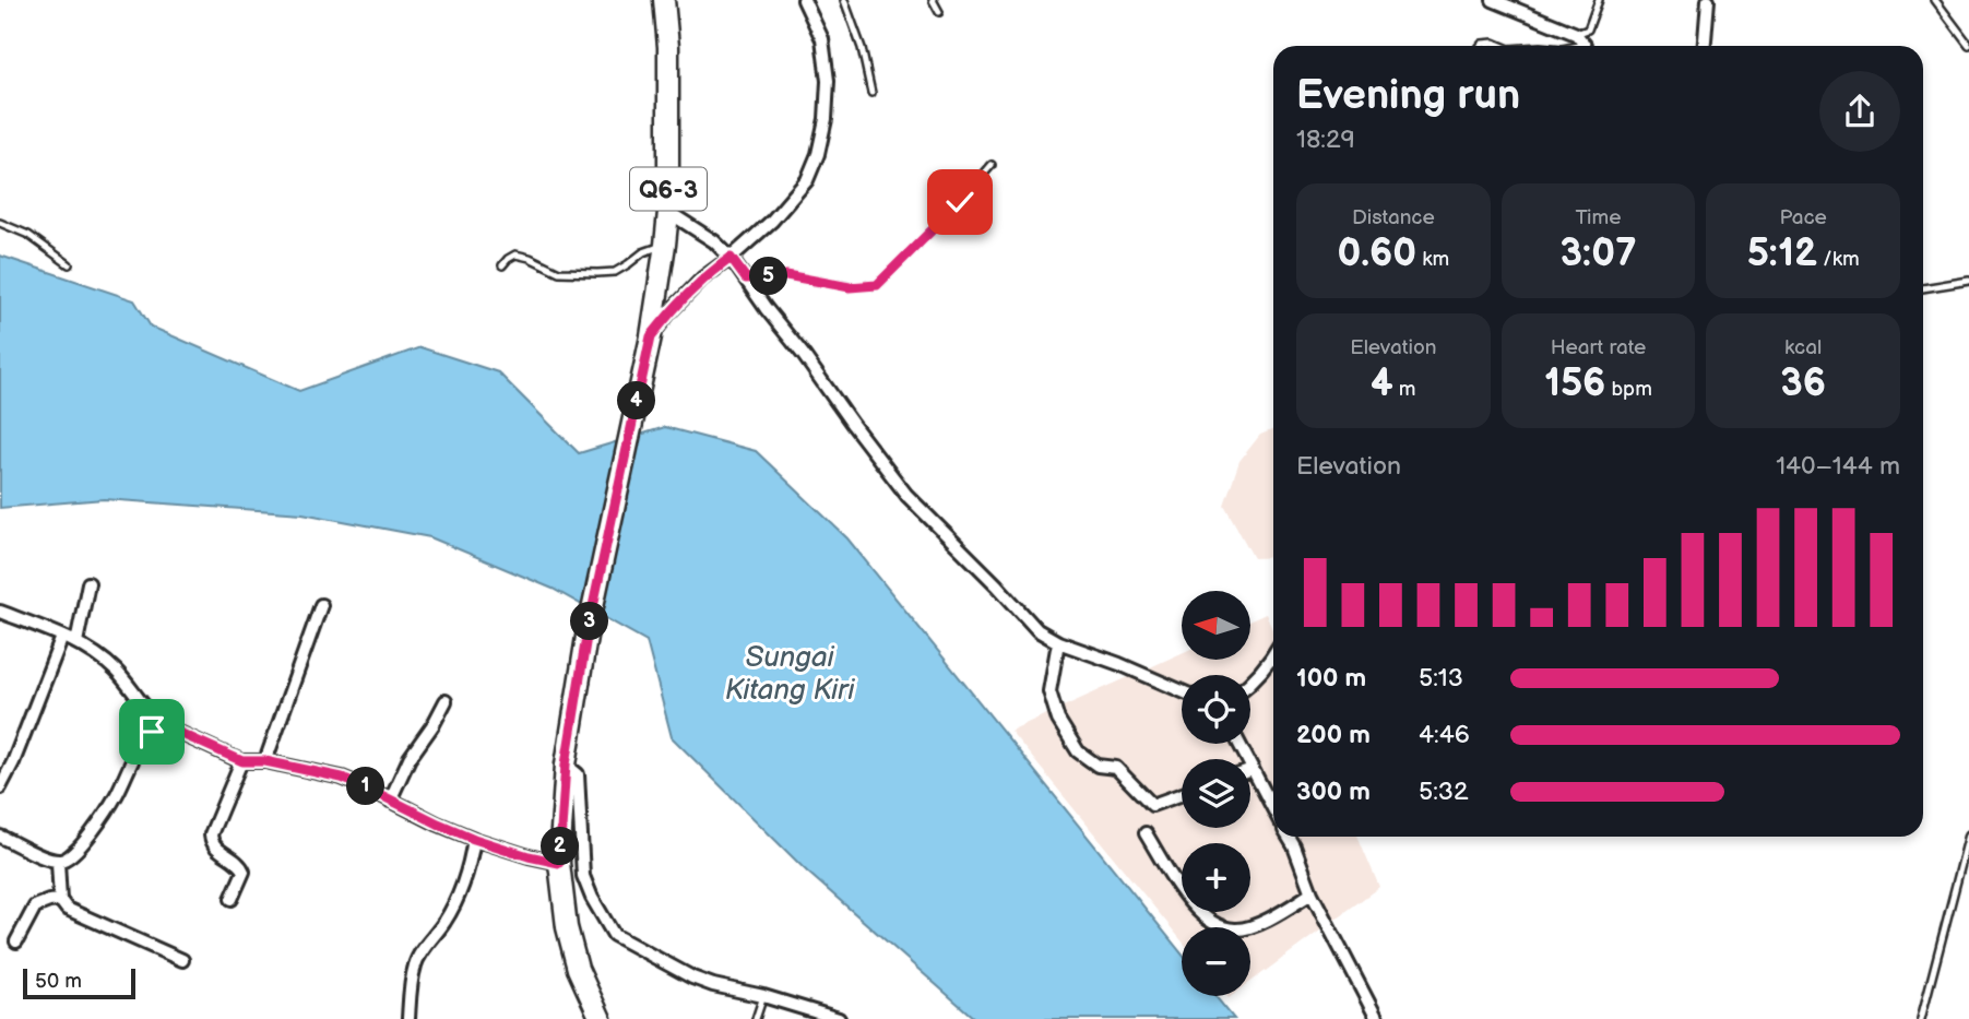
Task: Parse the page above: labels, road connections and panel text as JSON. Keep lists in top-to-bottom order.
{
  "streets": {
    "main road": ["Q6-3"]
  },
  "water": ["Sungai Kitang Kiri"],
  "scale_bar": "50 m",
  "north": "left",
  "page": {
    "heading": ["Evening run", "18:29"],
    "stats": [
      ["Distance", "0.60 km"],
      ["Time", "3:07"],
      ["Pace", "5:12 /km"],
      ["Elevation", "4 m"],
      ["Heart rate", "156 bpm"],
      ["kcal", "36"]
    ],
    "pins": [
      "5",
      "4",
      "3",
      "1",
      "2"
    ],
    "chart": ["Elevation", "140–144 m"],
    "map_buttons": ["+", "−"],
    "list": [
      {
        "name": "100 m",
        "note": "5:13"
      },
      {
        "name": "200 m",
        "note": "4:46"
      },
      {
        "name": "300 m",
        "note": "5:32"
      }
    ],
    "scale": "50 m"
  }
}
